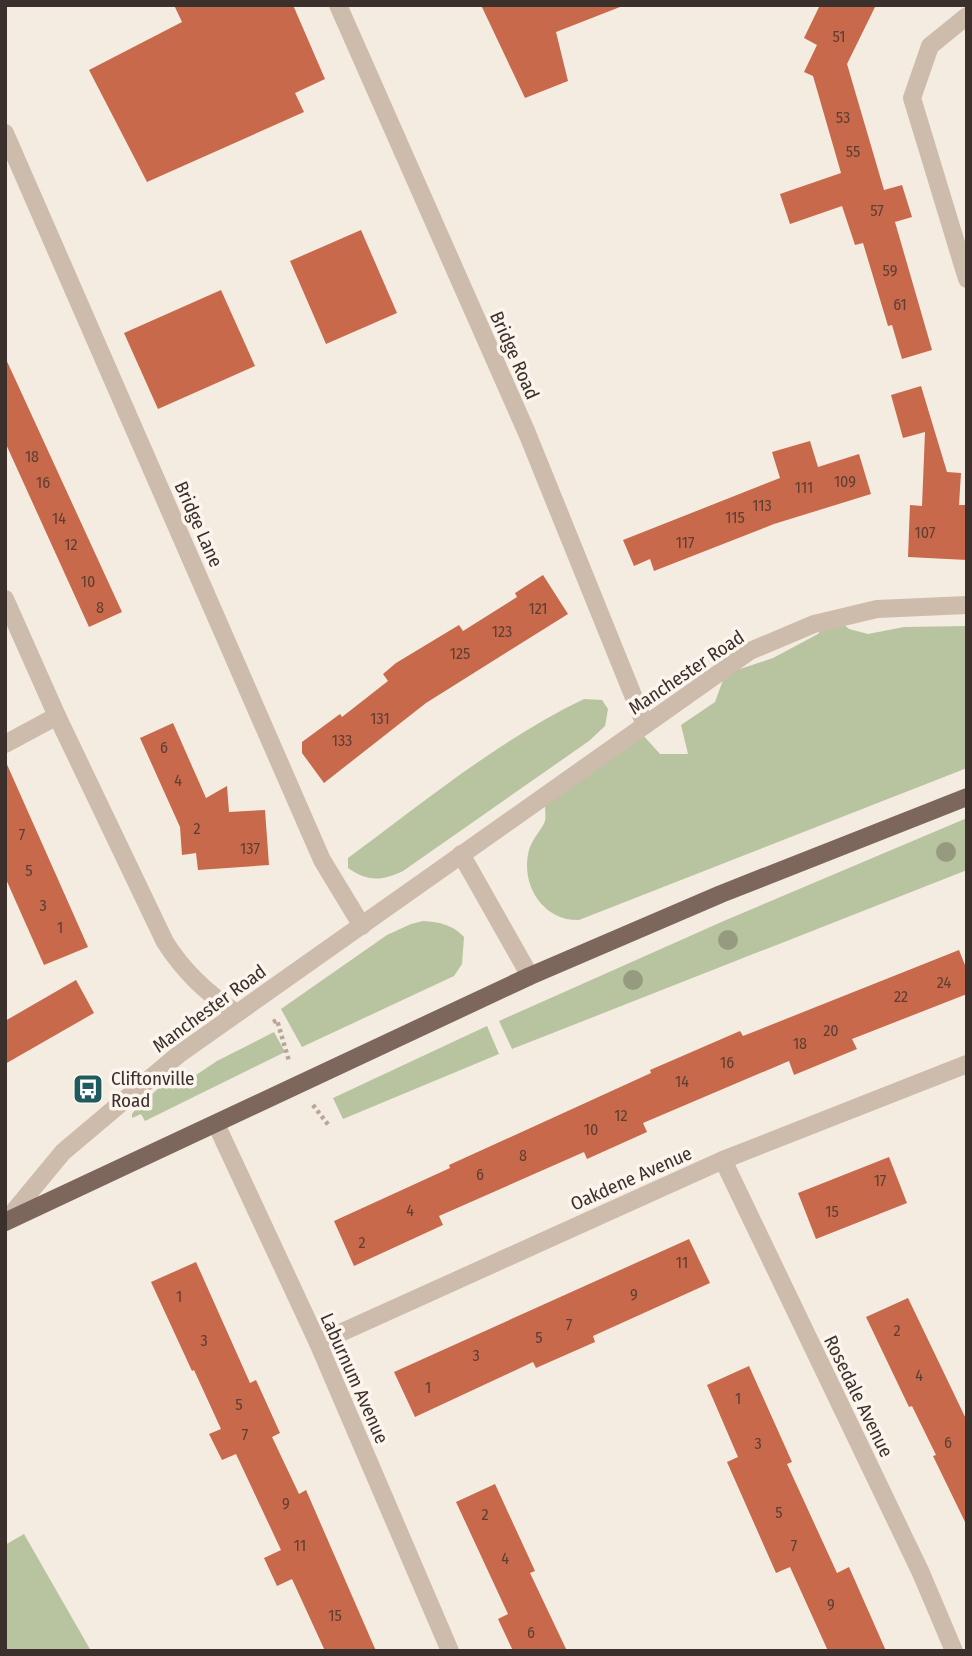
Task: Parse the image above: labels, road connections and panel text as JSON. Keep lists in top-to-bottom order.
{
  "streets": {
    "main road": ["Manchester Road"],
    "street": [
      "Bridge Road",
      "Bridge Lane",
      "Oakdene Avenue",
      "Laburnum Avenue",
      "Rosedale Avenue"
    ]
  },
  "crossings": [
    ["Bridge Road", "Manchester Road"],
    ["Bridge Lane", "Manchester Road"],
    ["Manchester Road", "Laburnum Avenue"],
    ["Oakdene Avenue", "Laburnum Avenue"],
    ["Oakdene Avenue", "Rosedale Avenue"]
  ],
  "places": {
    "bus stop": ["Cliftonville Road"]
  },
  "house_numbers": [
    "51",
    "53",
    "55",
    "57",
    "59",
    "61",
    "18",
    "109",
    "16",
    "111",
    "113",
    "115",
    "14",
    "107",
    "117",
    "12",
    "10",
    "8",
    "121",
    "123",
    "125",
    "131",
    "133",
    "6",
    "4",
    "2",
    "7",
    "137",
    "5",
    "3",
    "1",
    "24",
    "22",
    "20",
    "18",
    "16",
    "14",
    "12",
    "10",
    "8",
    "6",
    "17",
    "4",
    "15",
    "2",
    "11",
    "9",
    "1",
    "7",
    "2",
    "5",
    "3",
    "3",
    "4",
    "1",
    "1",
    "5",
    "7",
    "6",
    "3",
    "9",
    "5",
    "2",
    "11",
    "7",
    "4",
    "9",
    "15",
    "6"
  ]
}
